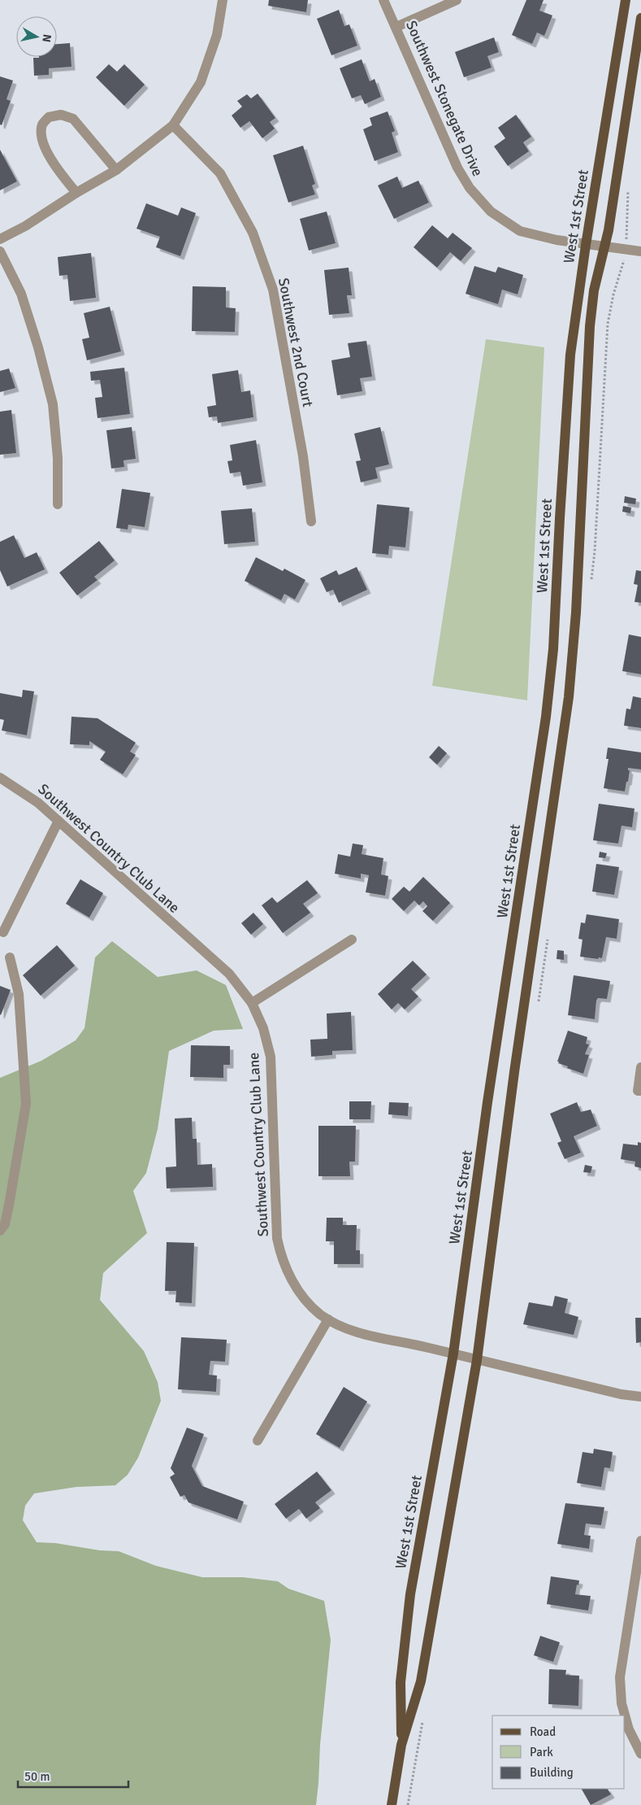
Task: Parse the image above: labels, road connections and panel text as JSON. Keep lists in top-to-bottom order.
{
  "streets": {
    "main road": ["West 1st Street"],
    "street": ["Southwest Stonegate Drive", "Southwest 2nd Court", "Southwest Country Club Lane"]
  },
  "crossings": [
    ["Southwest Stonegate Drive", "West 1st Street"],
    ["West 1st Street", "Southwest Country Club Lane"]
  ],
  "legend": ["Road", "Park", "Building"],
  "scale_bar": "50 m",
  "north": "right"
}
